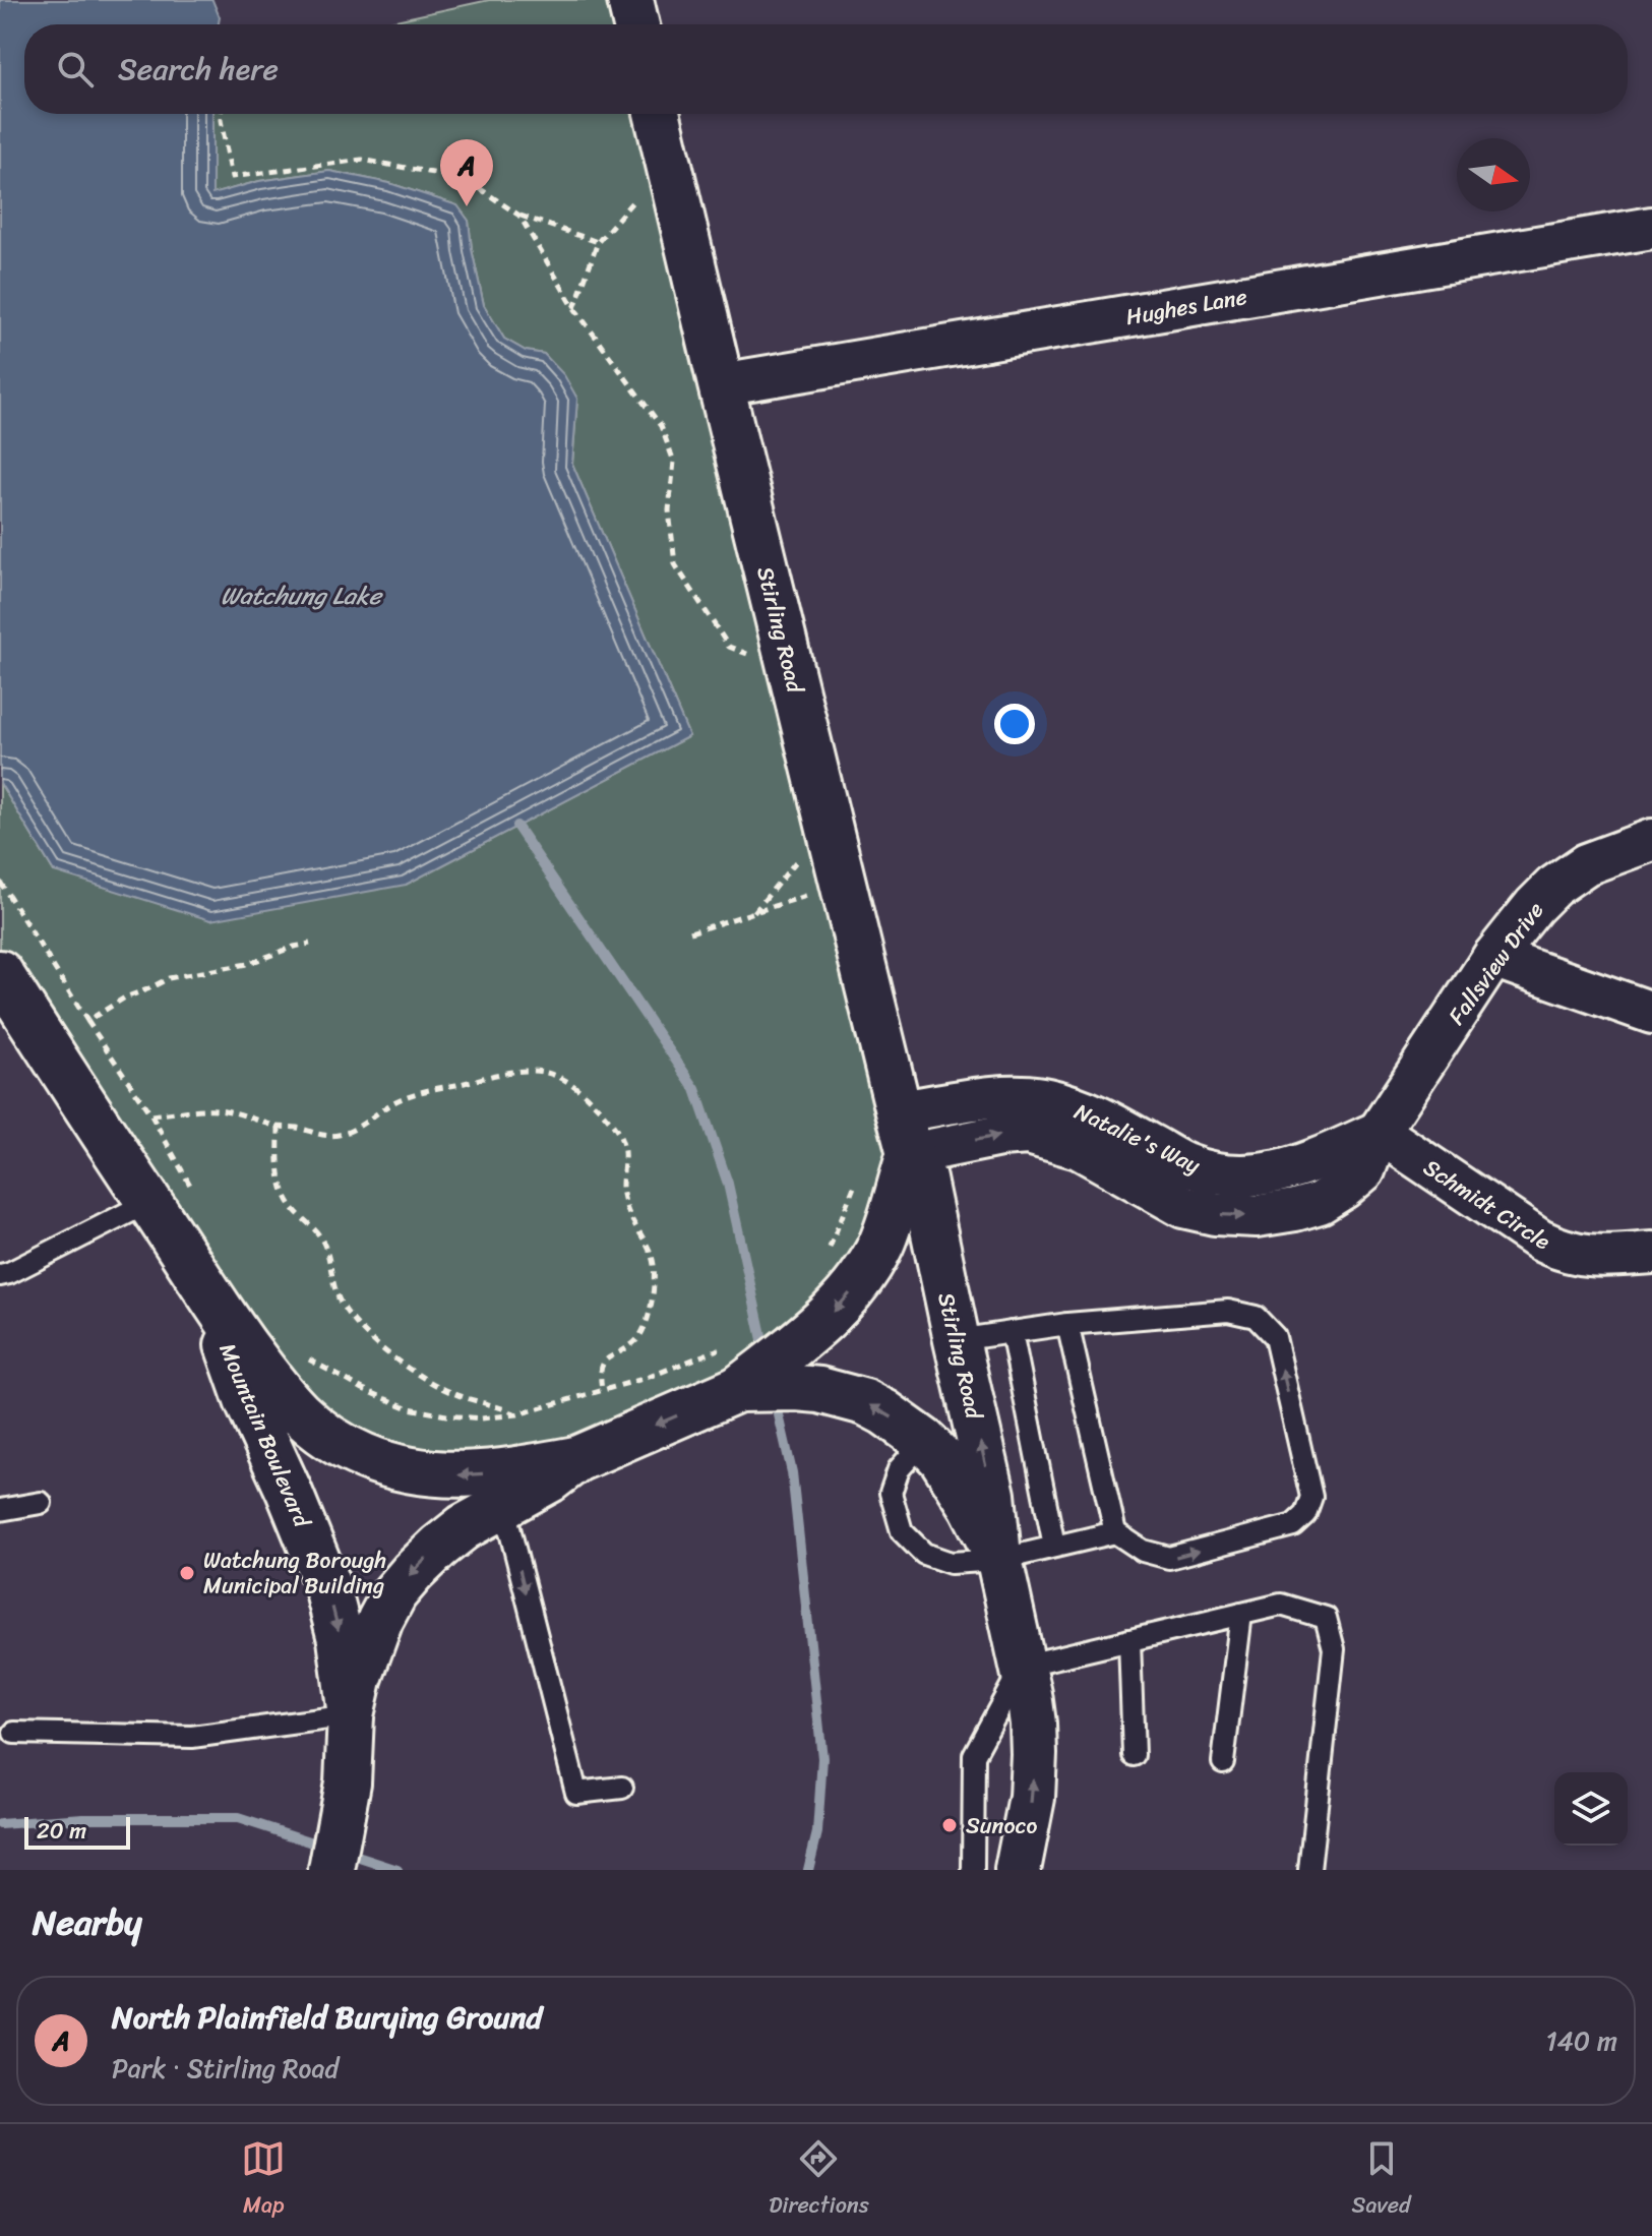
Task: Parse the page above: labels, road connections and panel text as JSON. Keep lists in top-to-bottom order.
{
  "streets": {
    "street": [
      "Hughes Lane",
      "Stirling Road",
      "Fallsview Drive",
      "Natalie's Way",
      "Schmidt Circle",
      "Mountain Boulevard"
    ]
  },
  "crossings": [
    ["Hughes Lane", "Stirling Road"],
    ["Stirling Road", "Natalie's Way"],
    ["Fallsview Drive", "Natalie's Way"],
    ["Fallsview Drive", "Schmidt Circle"],
    ["Natalie's Way", "Schmidt Circle"]
  ],
  "water": ["Watchung Lake"],
  "places": ["Watchung Borough Municipal Building", "Sunoco"],
  "scale_bar": "20 m",
  "north": "right",
  "page": {
    "search": "Search here",
    "pins": "A",
    "scale": "20 m",
    "heading": "Nearby",
    "list": [
      {
        "mark": "A",
        "name": "North Plainfield Burying Ground",
        "note": "Park · Stirling Road",
        "value": "140 m"
      }
    ],
    "nav": ["Map", "Directions", "Saved"]
  }
}
